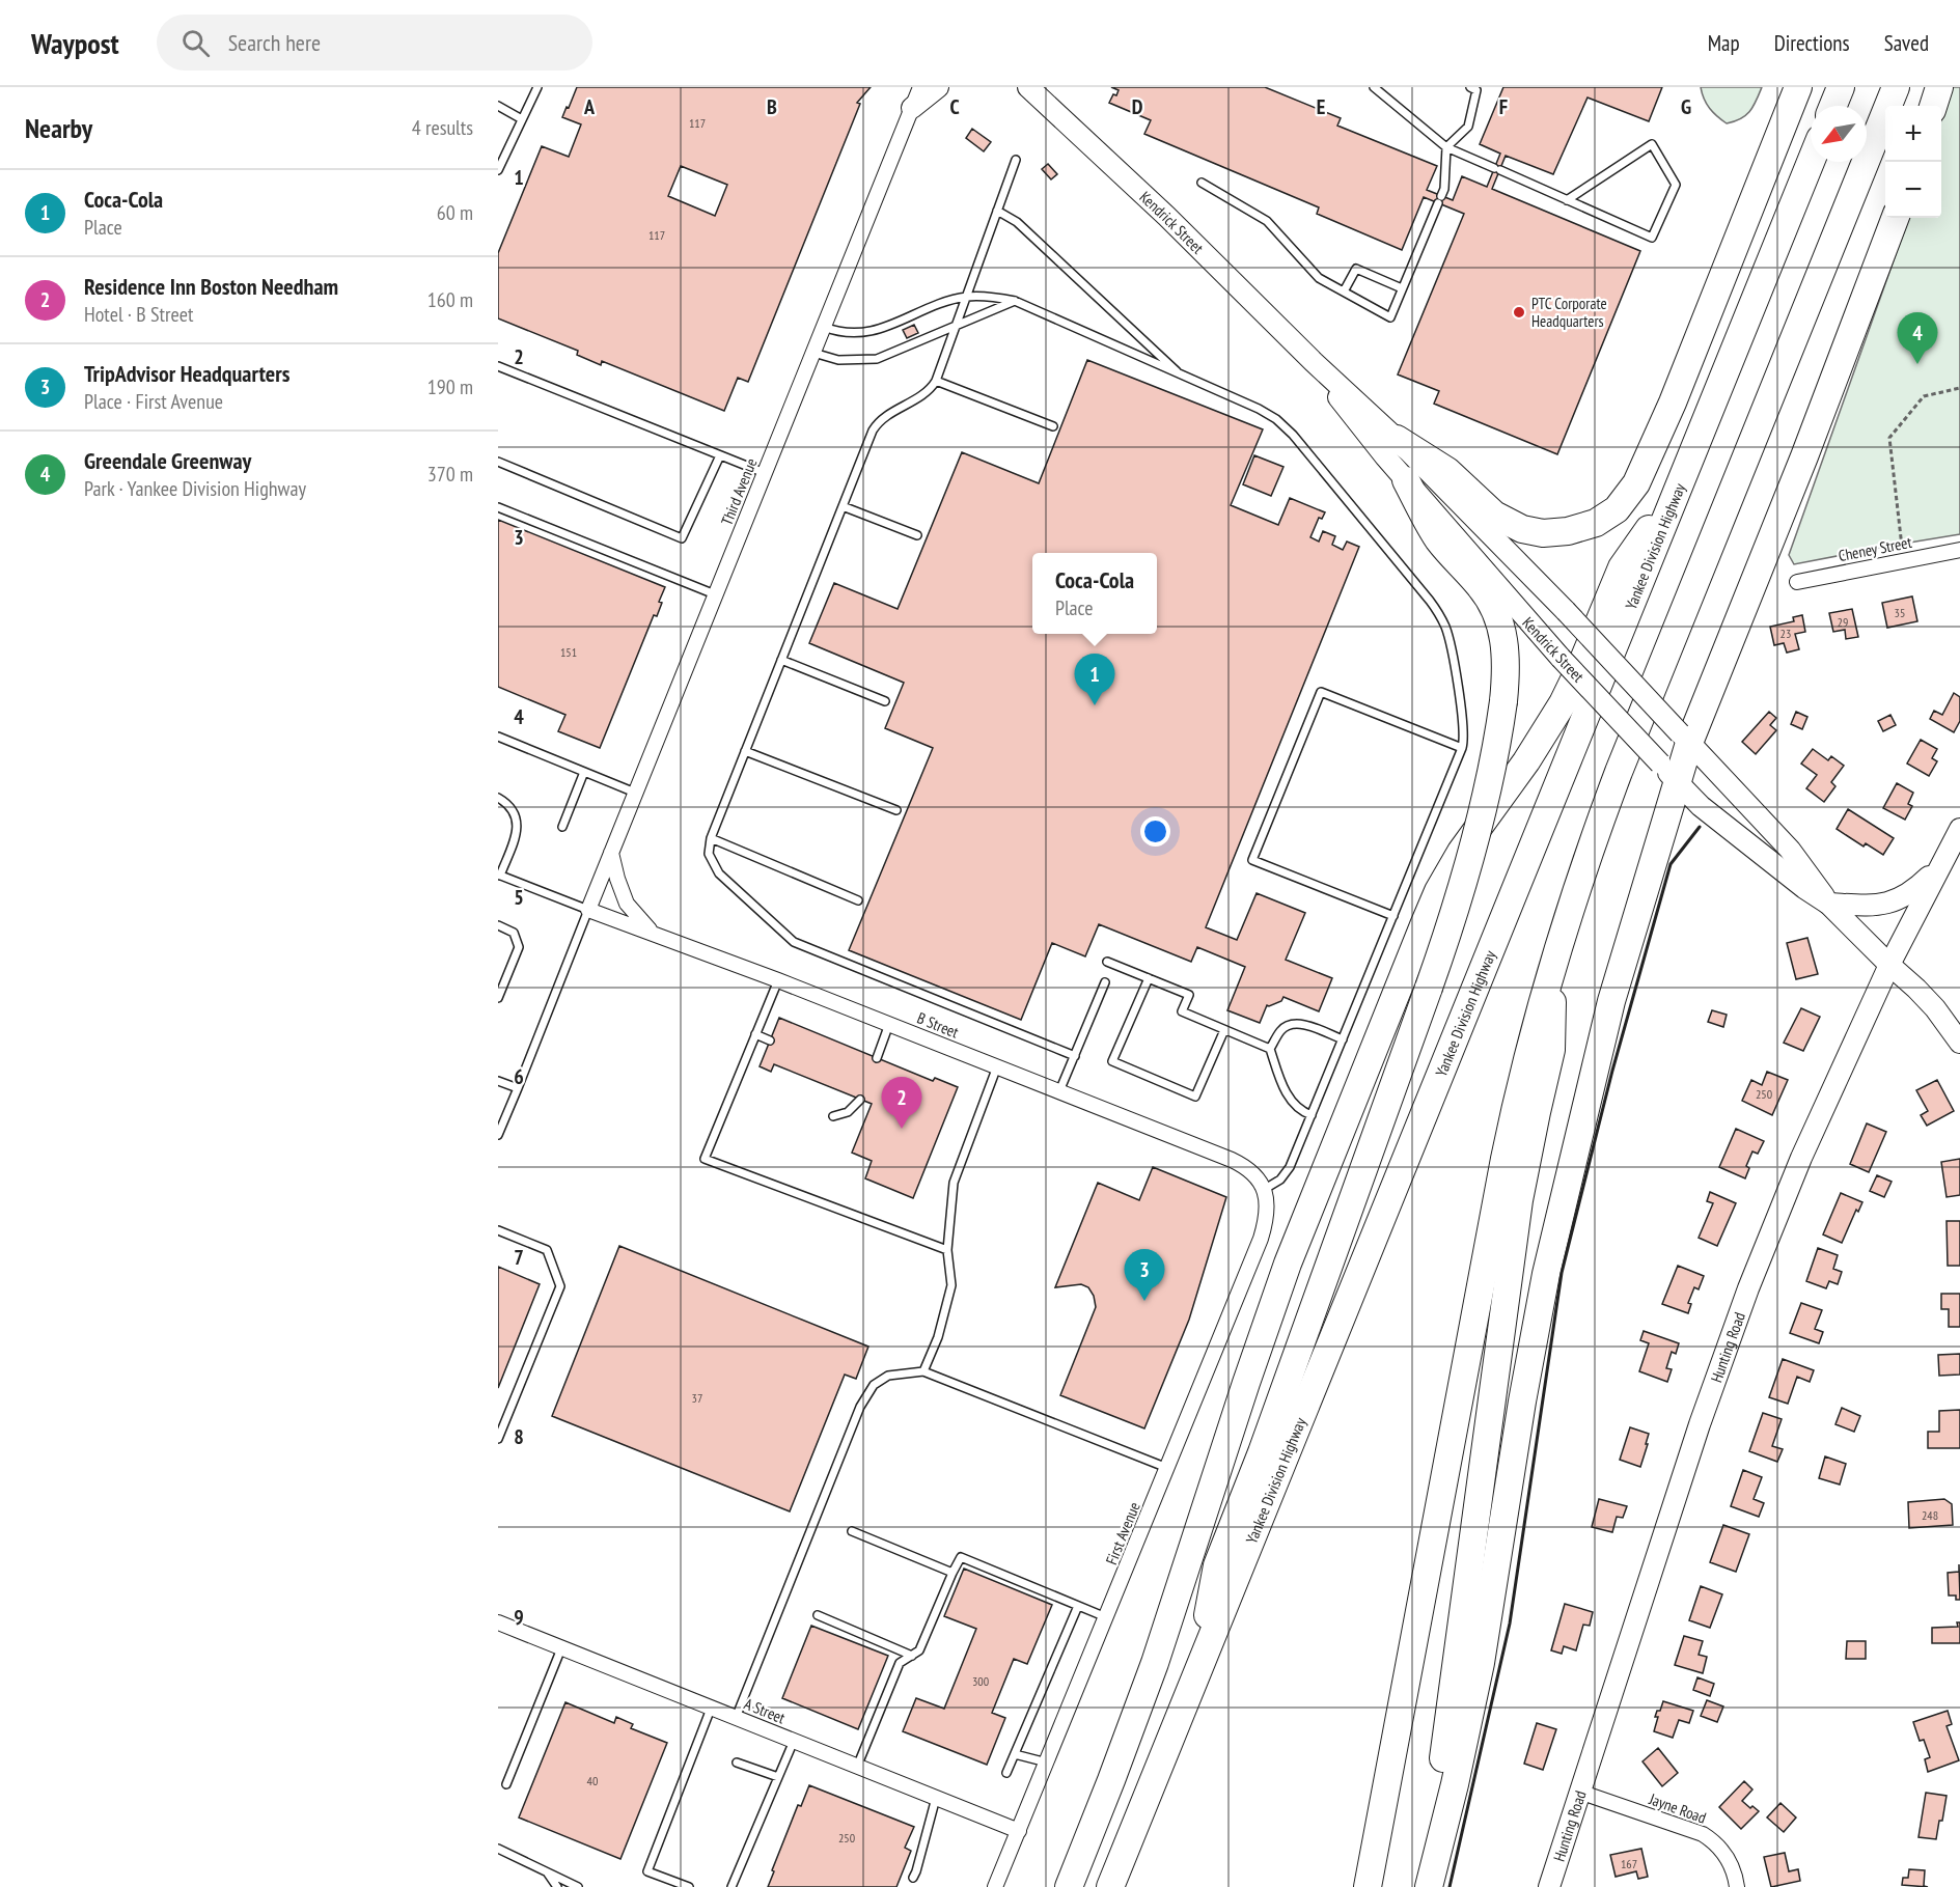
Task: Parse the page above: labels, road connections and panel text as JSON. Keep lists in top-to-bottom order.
{
  "streets": {
    "highway": ["Yankee Division Highway"],
    "main road": ["Kendrick Street", "Hunting Road"],
    "street": [
      "Third Avenue",
      "Cheney Street",
      "B Street",
      "First Avenue",
      "A Street",
      "Jayne Road"
    ]
  },
  "crossings": [
    ["Kendrick Street", "Hunting Road"],
    ["Third Avenue", "B Street"],
    ["B Street", "First Avenue"],
    ["Hunting Road", "Jayne Road"],
    ["First Avenue", "A Street"]
  ],
  "places": ["PTC Corporate Headquarters"],
  "house_numbers": [
    "117",
    "117",
    "35",
    "29",
    "23",
    "151",
    "250",
    "37",
    "248",
    "300",
    "40",
    "250",
    "167"
  ],
  "north": "bottom left",
  "page": {
    "header": "Waypost",
    "search": "Search here",
    "nav": ["Map", "Directions", "Saved"],
    "heading": ["Nearby", "4 results"],
    "map_buttons": ["+", "−"],
    "list": [
      {
        "mark": "1",
        "name": "Coca-Cola",
        "note": "Place",
        "value": "60 m"
      },
      {
        "mark": "2",
        "name": "Residence Inn Boston Needham",
        "note": "Hotel · B Street",
        "value": "160 m"
      },
      {
        "mark": "3",
        "name": "TripAdvisor Headquarters",
        "note": "Place · First Avenue",
        "value": "190 m"
      },
      {
        "mark": "4",
        "name": "Greendale Greenway",
        "note": "Park · Yankee Division Highway",
        "value": "370 m"
      }
    ],
    "pins": [
      "4",
      "1",
      "2",
      "3"
    ],
    "popup": ["Coca-Cola", "Place"]
  },
  "grid": {
    "columns": [
      "A",
      "B",
      "C",
      "D",
      "E",
      "F",
      "G"
    ],
    "rows": [
      "1",
      "2",
      "3",
      "4",
      "5",
      "6",
      "7",
      "8",
      "9"
    ]
  }
}
